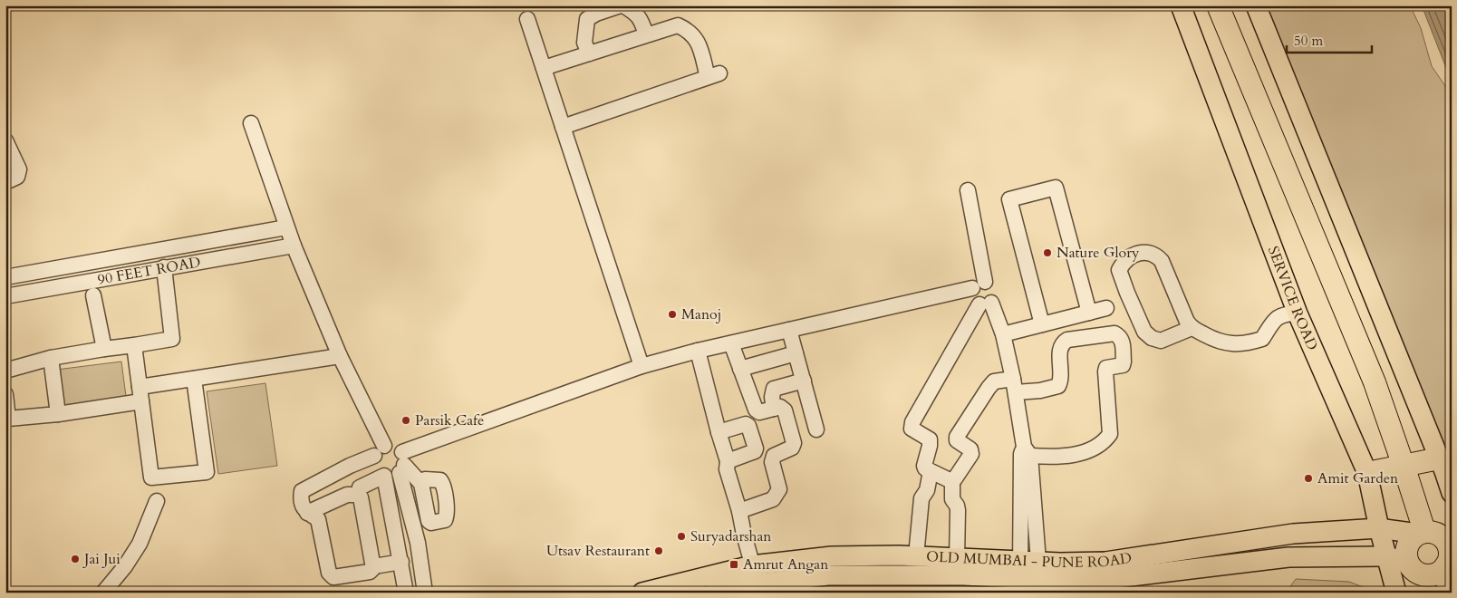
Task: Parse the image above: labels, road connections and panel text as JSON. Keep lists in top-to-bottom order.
{
  "streets": {
    "main road": ["SERVICE ROAD", "OLD MUMBAI - PUNE ROAD"],
    "street": ["90 FEET ROAD"]
  },
  "crossings": [
    ["SERVICE ROAD", "OLD MUMBAI - PUNE ROAD"]
  ],
  "places": {
    "other": [
      "Nature Glory",
      "Manoj",
      "Parsik Cafe",
      "Amit Garden",
      "Suryadarshan",
      "Utsav Restaurant",
      "Jai Jui"
    ],
    "transit": ["Amrut Angan"]
  },
  "scale_bar": "50 m"
}
